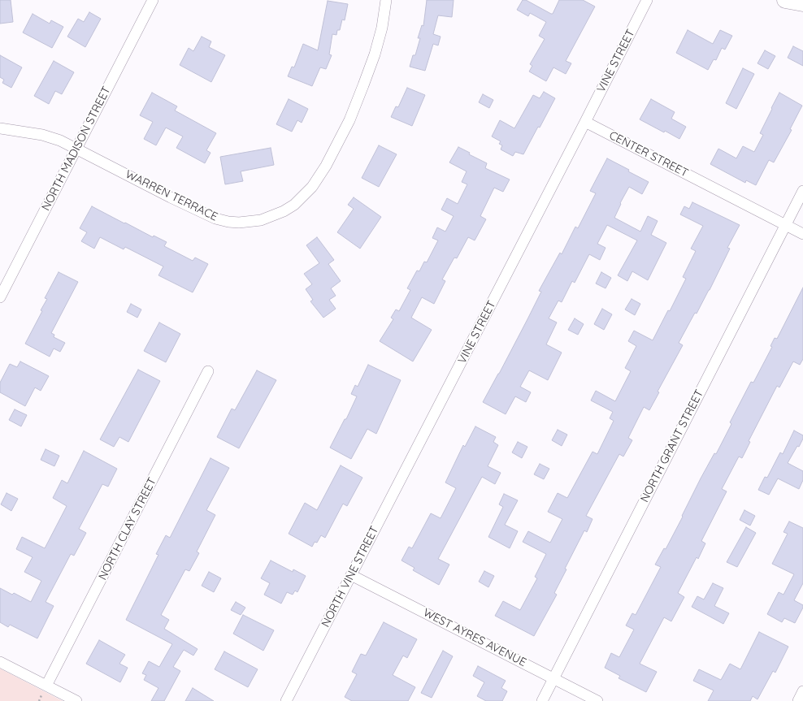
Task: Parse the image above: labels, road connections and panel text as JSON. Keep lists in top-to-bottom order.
{
  "streets": {
    "street": [
      "VINE STREET",
      "NORTH MADISON STREET",
      "CENTER STREET",
      "WARREN TERRACE",
      "NORTH GRANT STREET",
      "NORTH CLAY STREET",
      "NORTH VINE STREET",
      "WEST AYRES AVENUE"
    ]
  },
  "crossings": [
    ["VINE STREET", "CENTER STREET"],
    ["VINE STREET", "NORTH VINE STREET"],
    ["NORTH MADISON STREET", "WARREN TERRACE"],
    ["CENTER STREET", "NORTH GRANT STREET"],
    ["NORTH GRANT STREET", "WEST AYRES AVENUE"],
    ["NORTH VINE STREET", "WEST AYRES AVENUE"]
  ]
}
